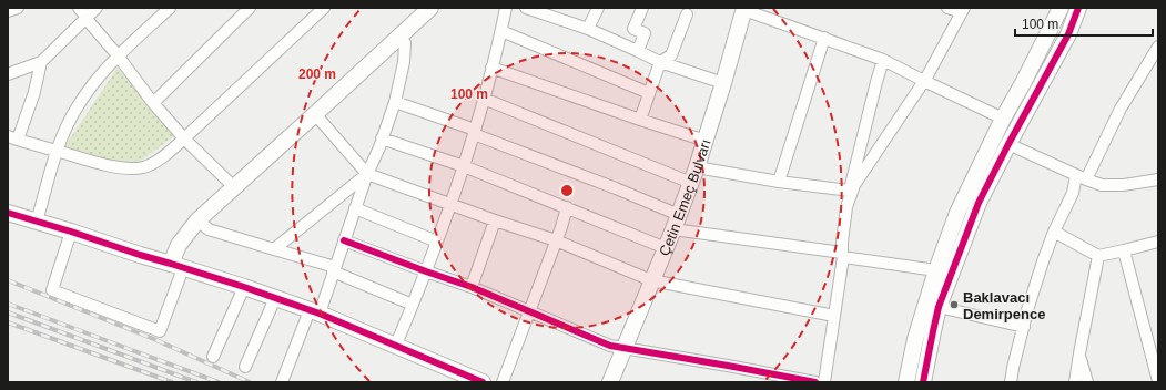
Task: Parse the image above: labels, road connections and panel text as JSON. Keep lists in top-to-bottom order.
{
  "streets": {
    "street": ["Çetin Emeç Bulvarı"]
  },
  "places": ["Baklavacı Demirpence"],
  "scale_bar": "100 m",
  "rings": ["200 m", "100 m"]
}
